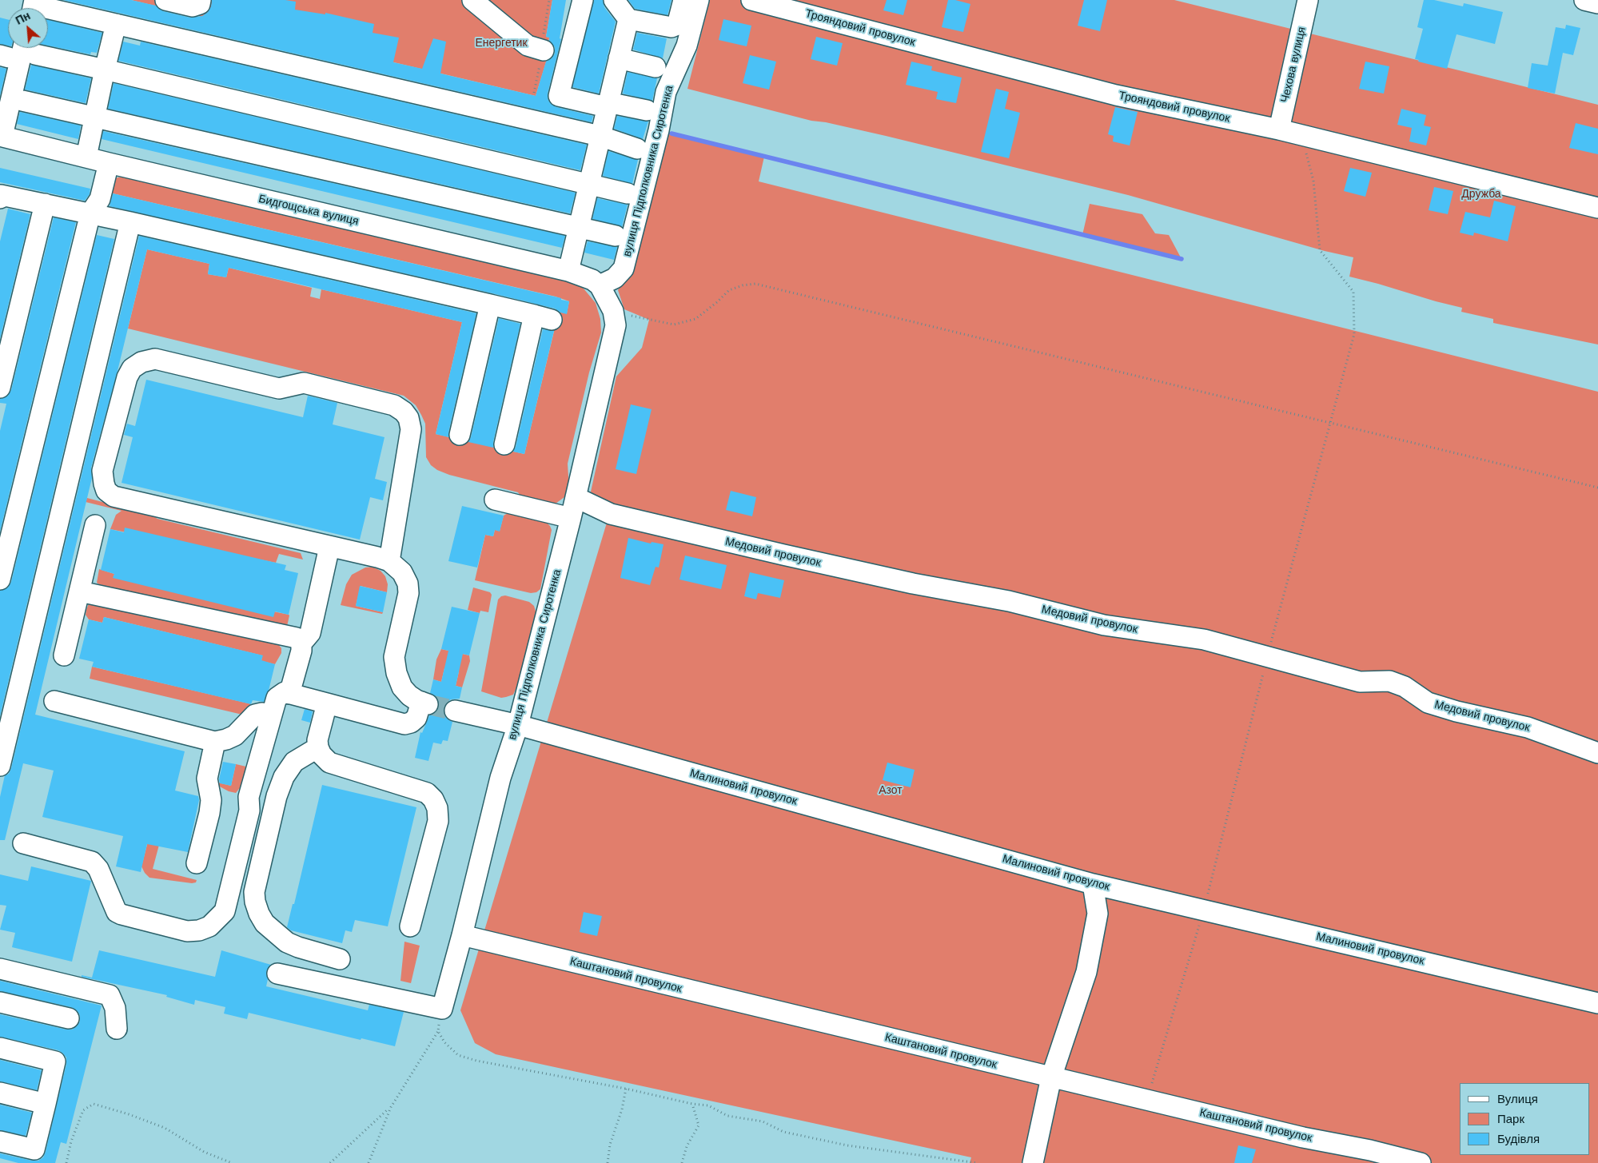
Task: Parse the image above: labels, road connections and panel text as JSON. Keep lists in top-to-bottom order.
{
  "streets": {
    "street": [
      "Трояндовий провулок",
      "Чехова вулиця",
      "вулиця Підполковника Сиротенка",
      "Бидгощська вулиця",
      "Медовий провулок",
      "Малиновий провулок",
      "Каштановий провулок"
    ]
  },
  "crossings": [
    ["Трояндовий провулок", "Чехова вулиця"],
    ["вулиця Підполковника Сиротенка", "Бидгощська вулиця"],
    ["вулиця Підполковника Сиротенка", "Медовий провулок"],
    ["вулиця Підполковника Сиротенка", "Малиновий провулок"],
    ["вулиця Підполковника Сиротенка", "Каштановий провулок"]
  ],
  "parks": ["Енергетик", "Дружба", "Азот"],
  "legend": ["Вулиця", "Парк", "Будівля"],
  "north": "top left"
}
